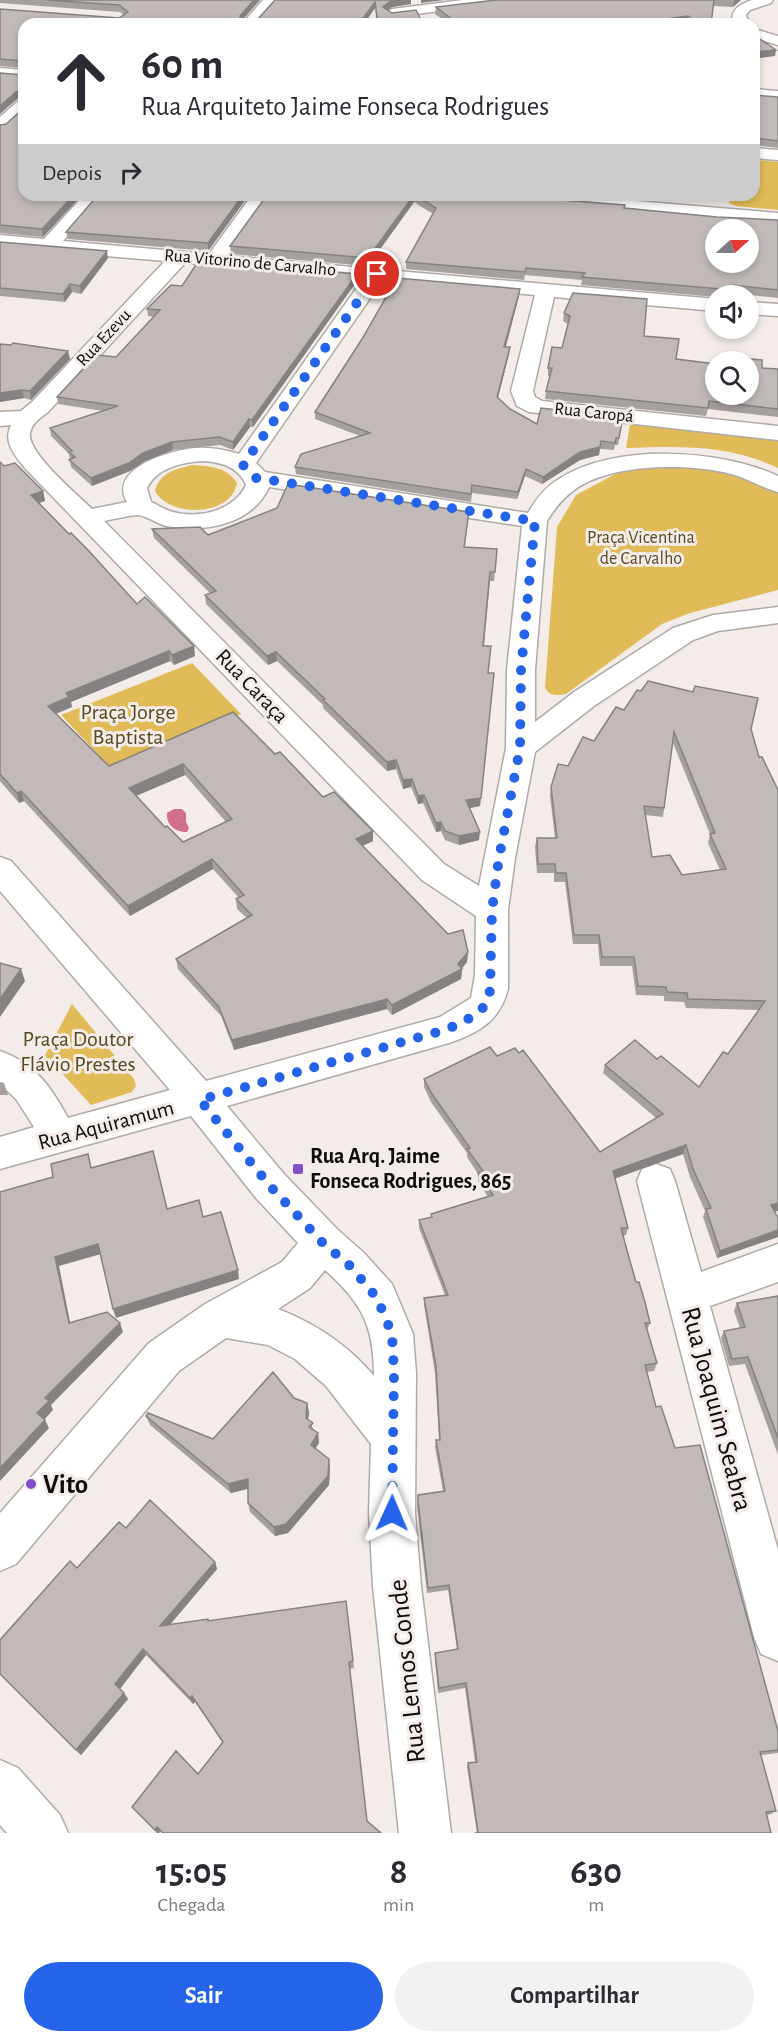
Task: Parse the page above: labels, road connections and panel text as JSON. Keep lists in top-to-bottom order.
{
  "streets": {
    "street": [
      "Rua Vitorino de Carvalho",
      "Rua Ezevu",
      "Rua Caropá",
      "Rua Caraça",
      "Rua Aquiramum",
      "Rua Joaquim Seabra",
      "Rua Lemos Conde"
    ]
  },
  "crossings": [
    ["Rua Vitorino de Carvalho", "Rua Ezevu"],
    ["Rua Vitorino de Carvalho", "Rua Caropá"],
    ["Rua Ezevu", "Rua Caraça"],
    ["Rua Caraça", "Rua Aquiramum"],
    ["Rua Aquiramum", "Rua Lemos Conde"]
  ],
  "parks": ["Praça Vicentina de Carvalho", "Praça Jorge Baptista", "Praça Doutor Flávio Prestes"],
  "places": {
    "transit": ["Rua Arq. Jaime Fonseca Rodrigues, 865"],
    "other": ["Vito"]
  },
  "north": "right",
  "page": {
    "turn": ["60 m", "Rua Arquiteto Jaime Fonseca Rodrigues"],
    "then": "Depois",
    "eta": [
      "15:05",
      "Chegada",
      "8",
      "min",
      "630",
      "m"
    ],
    "buttons": ["Sair", "Compartilhar"]
  }
}
